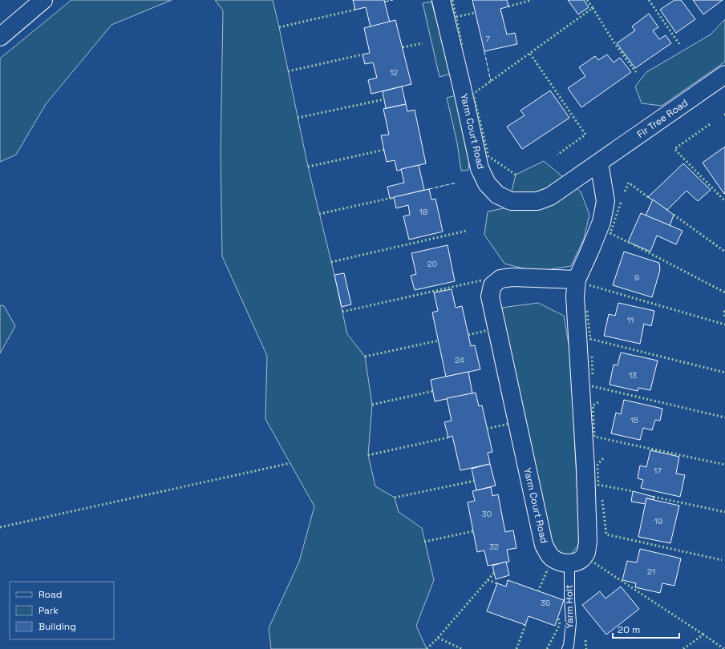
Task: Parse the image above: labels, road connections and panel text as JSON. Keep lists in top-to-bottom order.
{
  "streets": {
    "street": ["Fir Tree Road", "Yarm Court Road"],
    "lane": ["Yarm Holt"]
  },
  "crossings": [
    ["Fir Tree Road", "Yarm Court Road"],
    ["Yarm Court Road", "Yarm Holt"]
  ],
  "house_numbers": [
    "7",
    "12",
    "18",
    "20",
    "9",
    "11",
    "24",
    "13",
    "15",
    "17",
    "30",
    "19",
    "32",
    "21",
    "36"
  ],
  "legend": ["Road", "Park", "Building"],
  "scale_bar": "20 m"
}
